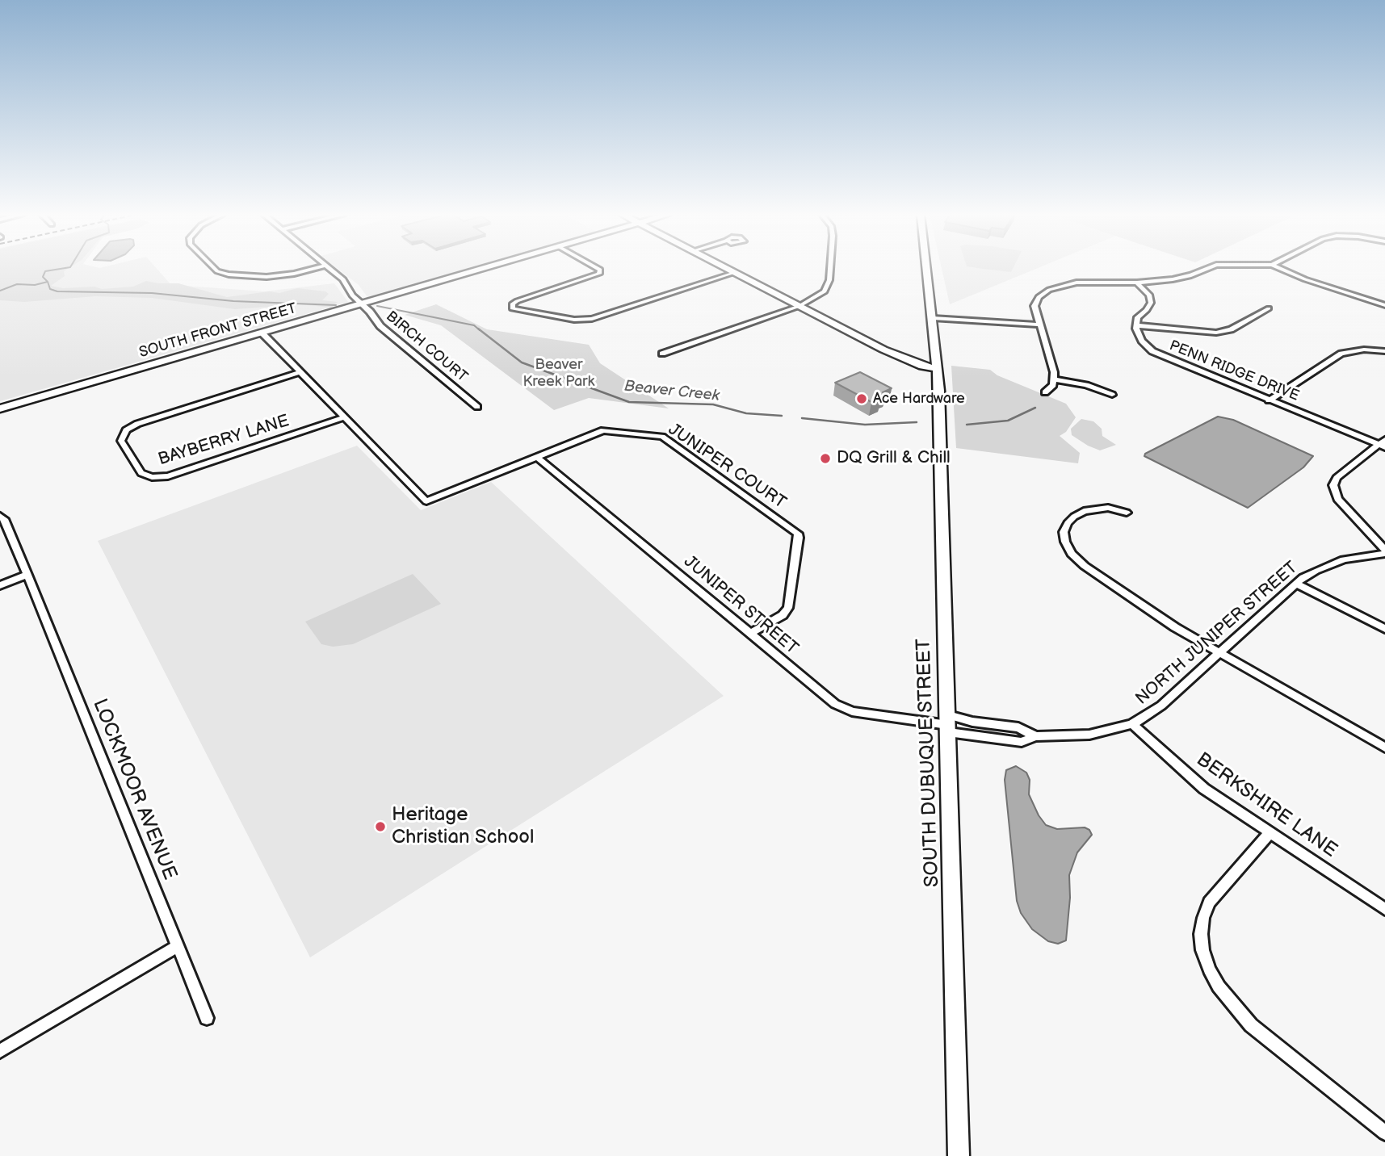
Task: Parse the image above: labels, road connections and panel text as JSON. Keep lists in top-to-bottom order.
{
  "streets": {
    "street": [
      "SOUTH FRONT STREET",
      "BIRCH COURT",
      "PENN RIDGE DRIVE",
      "BAYBERRY LANE",
      "JUNIPER COURT",
      "JUNIPER STREET",
      "NORTH JUNIPER STREET",
      "SOUTH DUBUQUE STREET",
      "LOCKMOOR AVENUE",
      "BERKSHIRE LANE"
    ]
  },
  "crossings": [
    ["SOUTH FRONT STREET", "BIRCH COURT"],
    ["BAYBERRY LANE", "JUNIPER COURT"],
    ["JUNIPER COURT", "JUNIPER STREET"],
    ["JUNIPER STREET", "NORTH JUNIPER STREET"],
    ["JUNIPER STREET", "SOUTH DUBUQUE STREET"],
    ["NORTH JUNIPER STREET", "SOUTH DUBUQUE STREET"],
    ["NORTH JUNIPER STREET", "BERKSHIRE LANE"]
  ],
  "water": ["Beaver Creek"],
  "parks": ["Beaver Kreek Park"],
  "places": ["Ace Hardware", "DQ Grill & Chill", "Heritage Christian School"]
}
